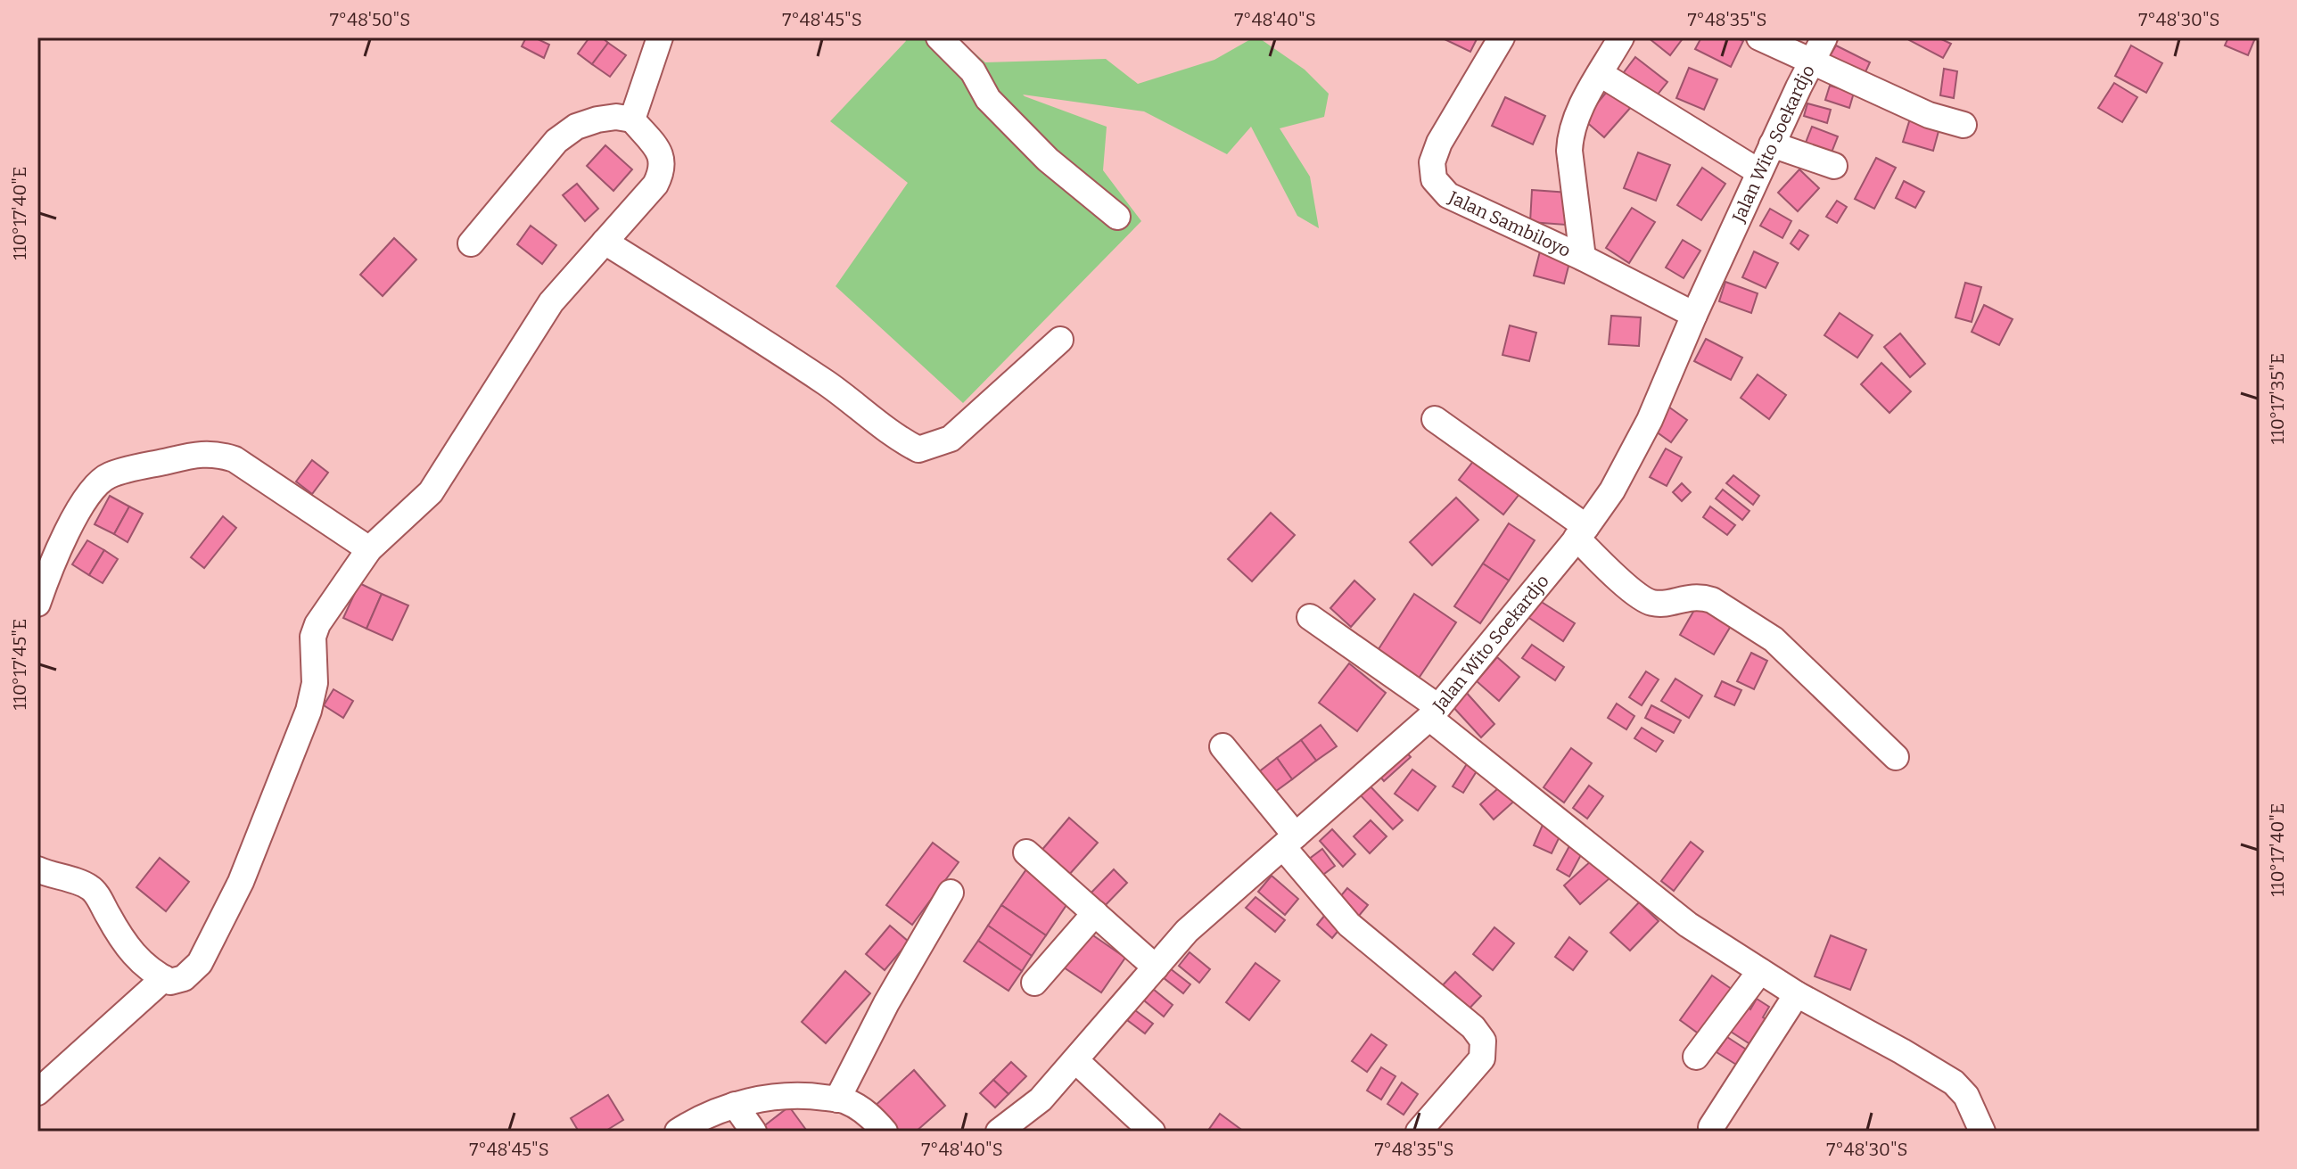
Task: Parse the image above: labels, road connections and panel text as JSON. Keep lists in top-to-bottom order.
{
  "streets": {
    "street": ["Jalan Wito Soekardjo", "Jalan Sambiloyo"]
  },
  "crossings": [
    ["Jalan Wito Soekardjo", "Jalan Sambiloyo"]
  ],
  "coordinates": [
    "7°48'50\"S",
    "7°48'45\"S",
    "7°48'40\"S",
    "7°48'35\"S",
    "7°48'30\"S",
    "110°17'40\"E",
    "110°17'35\"E",
    "110°17'45\"E"
  ]
}
